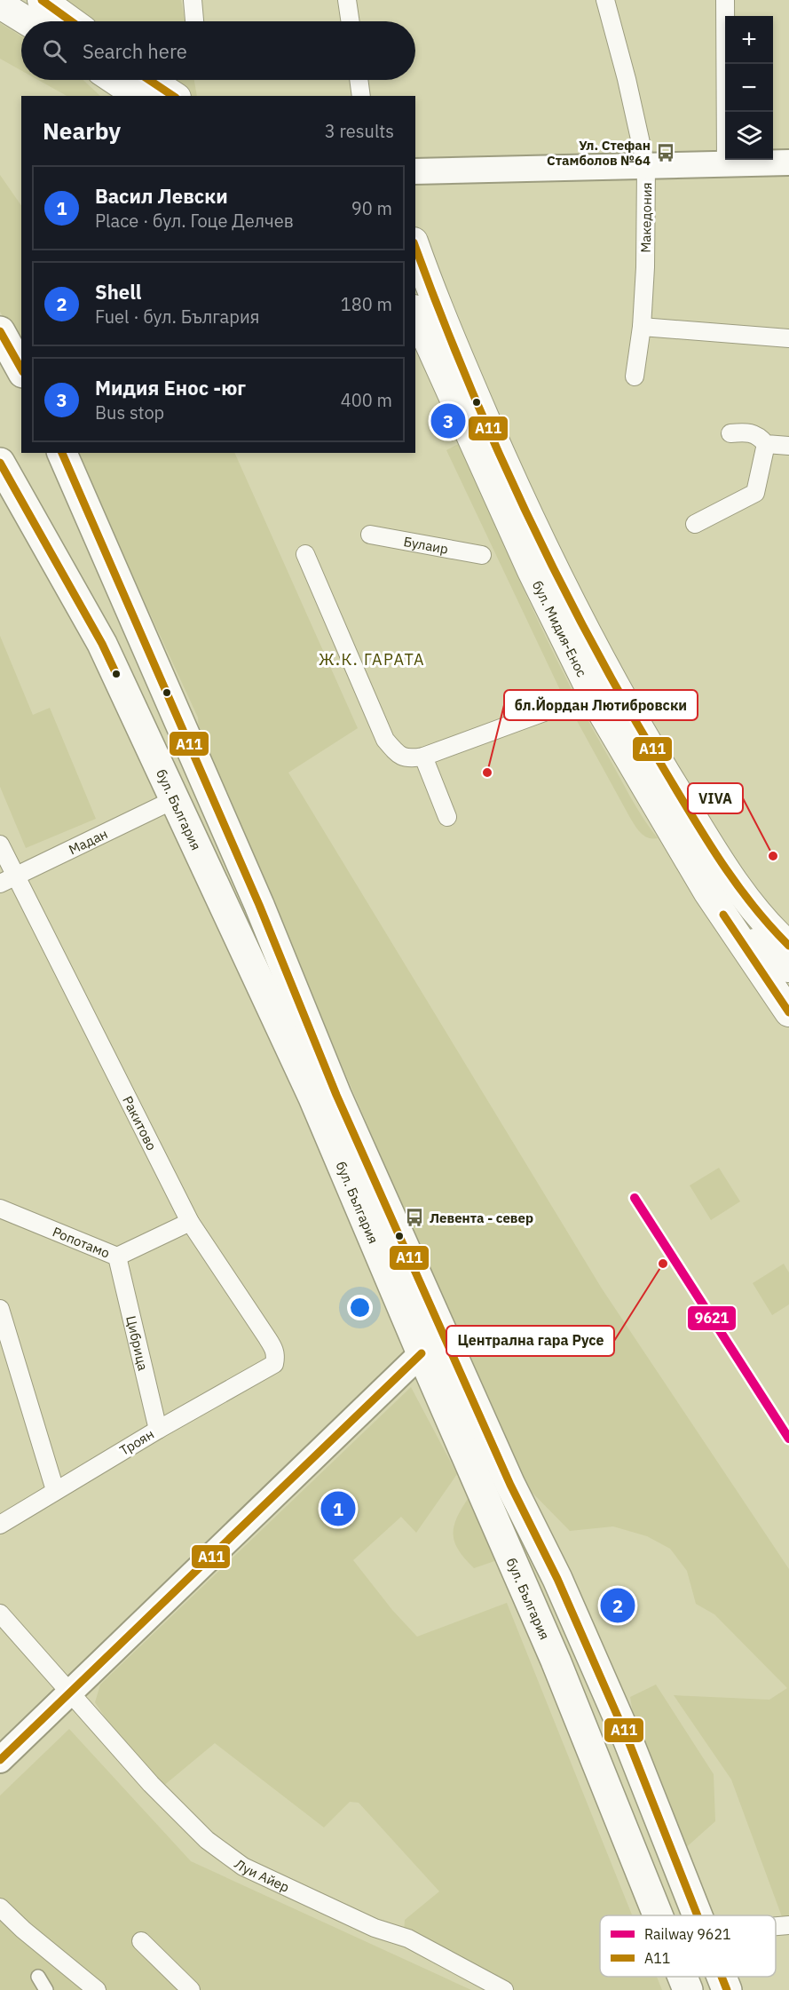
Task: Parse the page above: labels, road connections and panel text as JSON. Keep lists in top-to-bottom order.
{
  "streets": {
    "highway": ["бул. България"],
    "main road": ["бул. Мидия-Енос"],
    "street": [
      "Македония",
      "Булаир",
      "Мадан",
      "Ракитово",
      "Ропотамо",
      "Цибрица",
      "Троян",
      "Луи Айер"
    ]
  },
  "crossings": [
    ["бул. България", "Мадан"],
    ["Мадан", "Ракитово"],
    ["Ракитово", "Ропотамо"],
    ["Ракитово", "Троян"],
    ["Ропотамо", "Цибрица"],
    ["Цибрица", "Троян"]
  ],
  "districts": ["Ж.К. ГАРАТА"],
  "places": {
    "bus stop": ["Ул. Стефан Стамболов №64", "Левента - север"],
    "other": ["бл.Йордан Лютибровски", "VIVA", "Централна гара Русе"]
  },
  "lines": ["transit line А11", "rail line 9621"],
  "legend": ["Railway 9621", "А11"],
  "page": {
    "map_buttons": ["+", "−"],
    "search": "Search here",
    "heading": ["Nearby", "3 results"],
    "list": [
      {
        "mark": "1",
        "name": "Васил Левски",
        "note": "Place · бул. Гоце Делчев",
        "value": "90 m"
      },
      {
        "mark": "2",
        "name": "Shell",
        "note": "Fuel · бул. България",
        "value": "180 m"
      },
      {
        "mark": "3",
        "name": "Мидия Енос -юг",
        "note": "Bus stop",
        "value": "400 m"
      }
    ],
    "pins": ["3", "1", "2"]
  }
}
